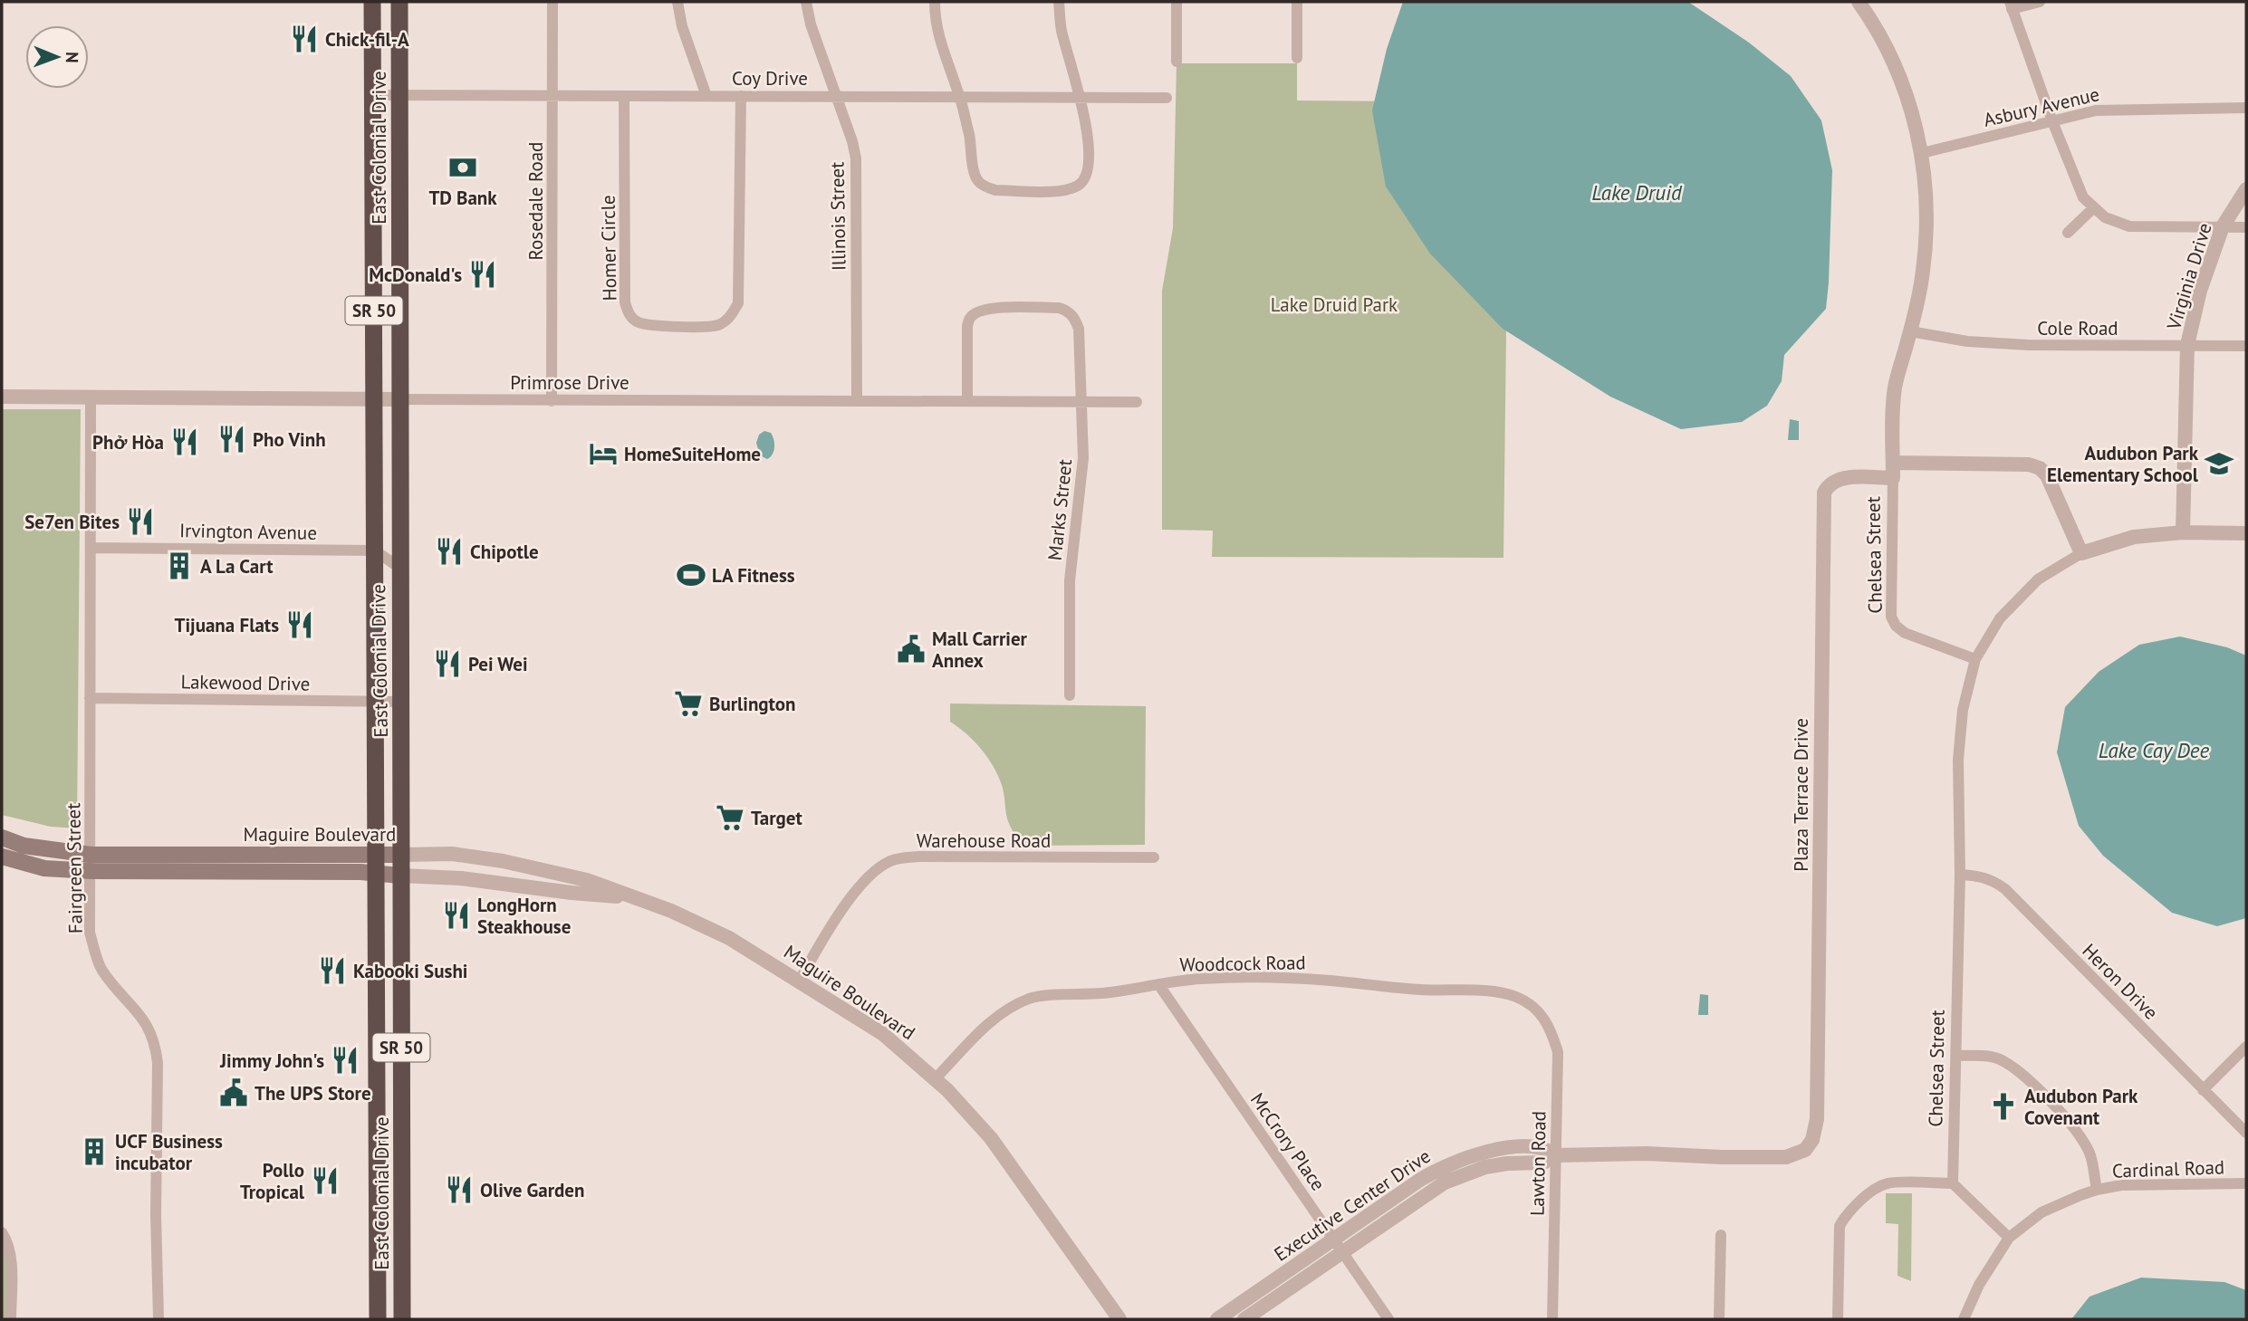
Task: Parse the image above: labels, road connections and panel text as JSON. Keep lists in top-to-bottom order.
{
  "streets": {
    "highway": ["East Colonial Drive", "SR 50"],
    "main road": ["Maguire Boulevard"],
    "street": [
      "Coy Drive",
      "Asbury Avenue",
      "Rosedale Road",
      "Illinois Street",
      "Homer Circle",
      "Virginia Drive",
      "Cole Road",
      "Primrose Drive",
      "Marks Street",
      "Irvington Avenue",
      "Chelsea Street",
      "Lakewood Drive",
      "Plaza Terrace Drive",
      "Warehouse Road",
      "Fairgreen Street",
      "Woodcock Road",
      "Heron Drive",
      "McCrory Place",
      "Lawton Road",
      "Cardinal Road",
      "Executive Center Drive"
    ]
  },
  "crossings": [
    ["Coy Drive", "East Colonial Drive"],
    ["Coy Drive", "Rosedale Road"],
    ["Coy Drive", "Illinois Street"],
    ["Coy Drive", "Homer Circle"],
    ["Asbury Avenue", "Chelsea Street"],
    ["East Colonial Drive", "Primrose Drive"],
    ["East Colonial Drive", "Irvington Avenue"],
    ["East Colonial Drive", "Lakewood Drive"],
    ["East Colonial Drive", "Maguire Boulevard"],
    ["Rosedale Road", "Primrose Drive"],
    ["Illinois Street", "Primrose Drive"],
    ["Virginia Drive", "Cole Road"],
    ["Cole Road", "Chelsea Street"],
    ["Primrose Drive", "Marks Street"],
    ["Primrose Drive", "Fairgreen Street"],
    ["Irvington Avenue", "Fairgreen Street"],
    ["Chelsea Street", "Plaza Terrace Drive"],
    ["Chelsea Street", "Heron Drive"],
    ["Lakewood Drive", "Fairgreen Street"],
    ["Plaza Terrace Drive", "Executive Center Drive"],
    ["Maguire Boulevard", "Warehouse Road"],
    ["Maguire Boulevard", "Fairgreen Street"],
    ["Maguire Boulevard", "Woodcock Road"],
    ["Woodcock Road", "McCrory Place"],
    ["Woodcock Road", "Lawton Road"],
    ["McCrory Place", "Executive Center Drive"],
    ["Lawton Road", "Executive Center Drive"]
  ],
  "water": ["Lake Druid", "Lake Cay Dee"],
  "parks": ["Lake Druid Park"],
  "places": {
    "restaurant": [
      "Chick-fil-A",
      "McDonald's",
      "Pho Vinh",
      "Phở Hòa",
      "Se7en Bites",
      "Chipotle",
      "Tijuana Flats",
      "Pei Wei",
      "LongHorn Steakhouse",
      "Kabooki Sushi",
      "Jimmy John's",
      "Pollo Tropical",
      "Olive Garden"
    ],
    "bank": ["TD Bank"],
    "hotel": ["HomeSuiteHome"],
    "school or university": ["Audubon Park Elementary School"],
    "building": ["A La Cart", "UCF Business incubator"],
    "sports": ["LA Fitness"],
    "public building": ["Mall Carrier Annex", "The UPS Store"],
    "supermarket": ["Burlington", "Target"],
    "church": ["Audubon Park Covenant"]
  },
  "north": "right"
}
